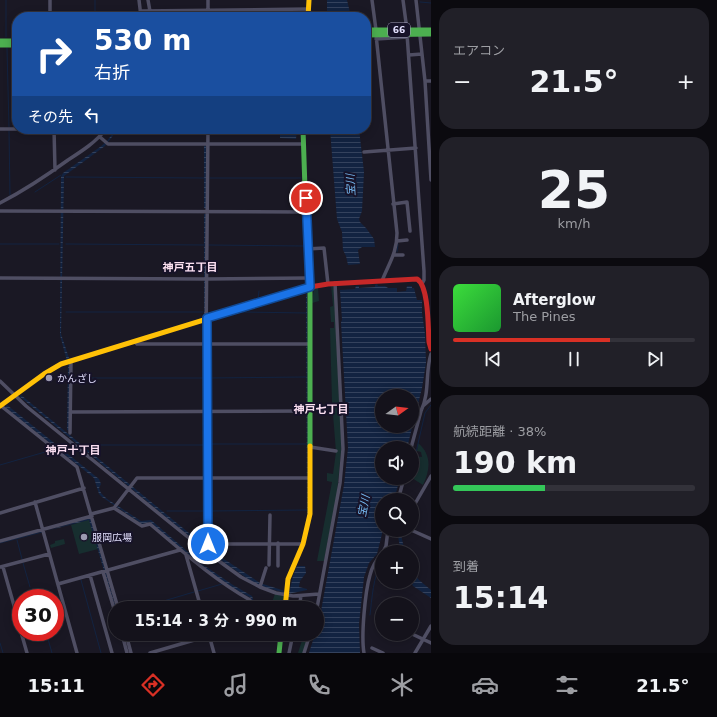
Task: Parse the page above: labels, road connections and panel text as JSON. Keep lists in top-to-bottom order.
{
  "streets": {
    "main road": ["66"]
  },
  "districts": ["神戸五丁目", "神戸七丁目", "神戸十丁目"],
  "water": ["宝川"],
  "places": ["かんざし", "服岡広場"],
  "north": "right",
  "page": {
    "tile": [
      "エアコン",
      ["25", "km/h"],
      ["航続距離 · 38%", "190 km"],
      ["到着", "15:14"]
    ],
    "turn": ["530 m", "右折"],
    "heat": ["−", "21.5°", "+"],
    "then": "その先",
    "song": ["Afterglow", "The Pines"],
    "map_buttons": ["+", "−"],
    "limit": "30",
    "trip": "15:14 · 3 分 · 990 m",
    "tabs": ["15:11", "21.5°"]
  }
}
